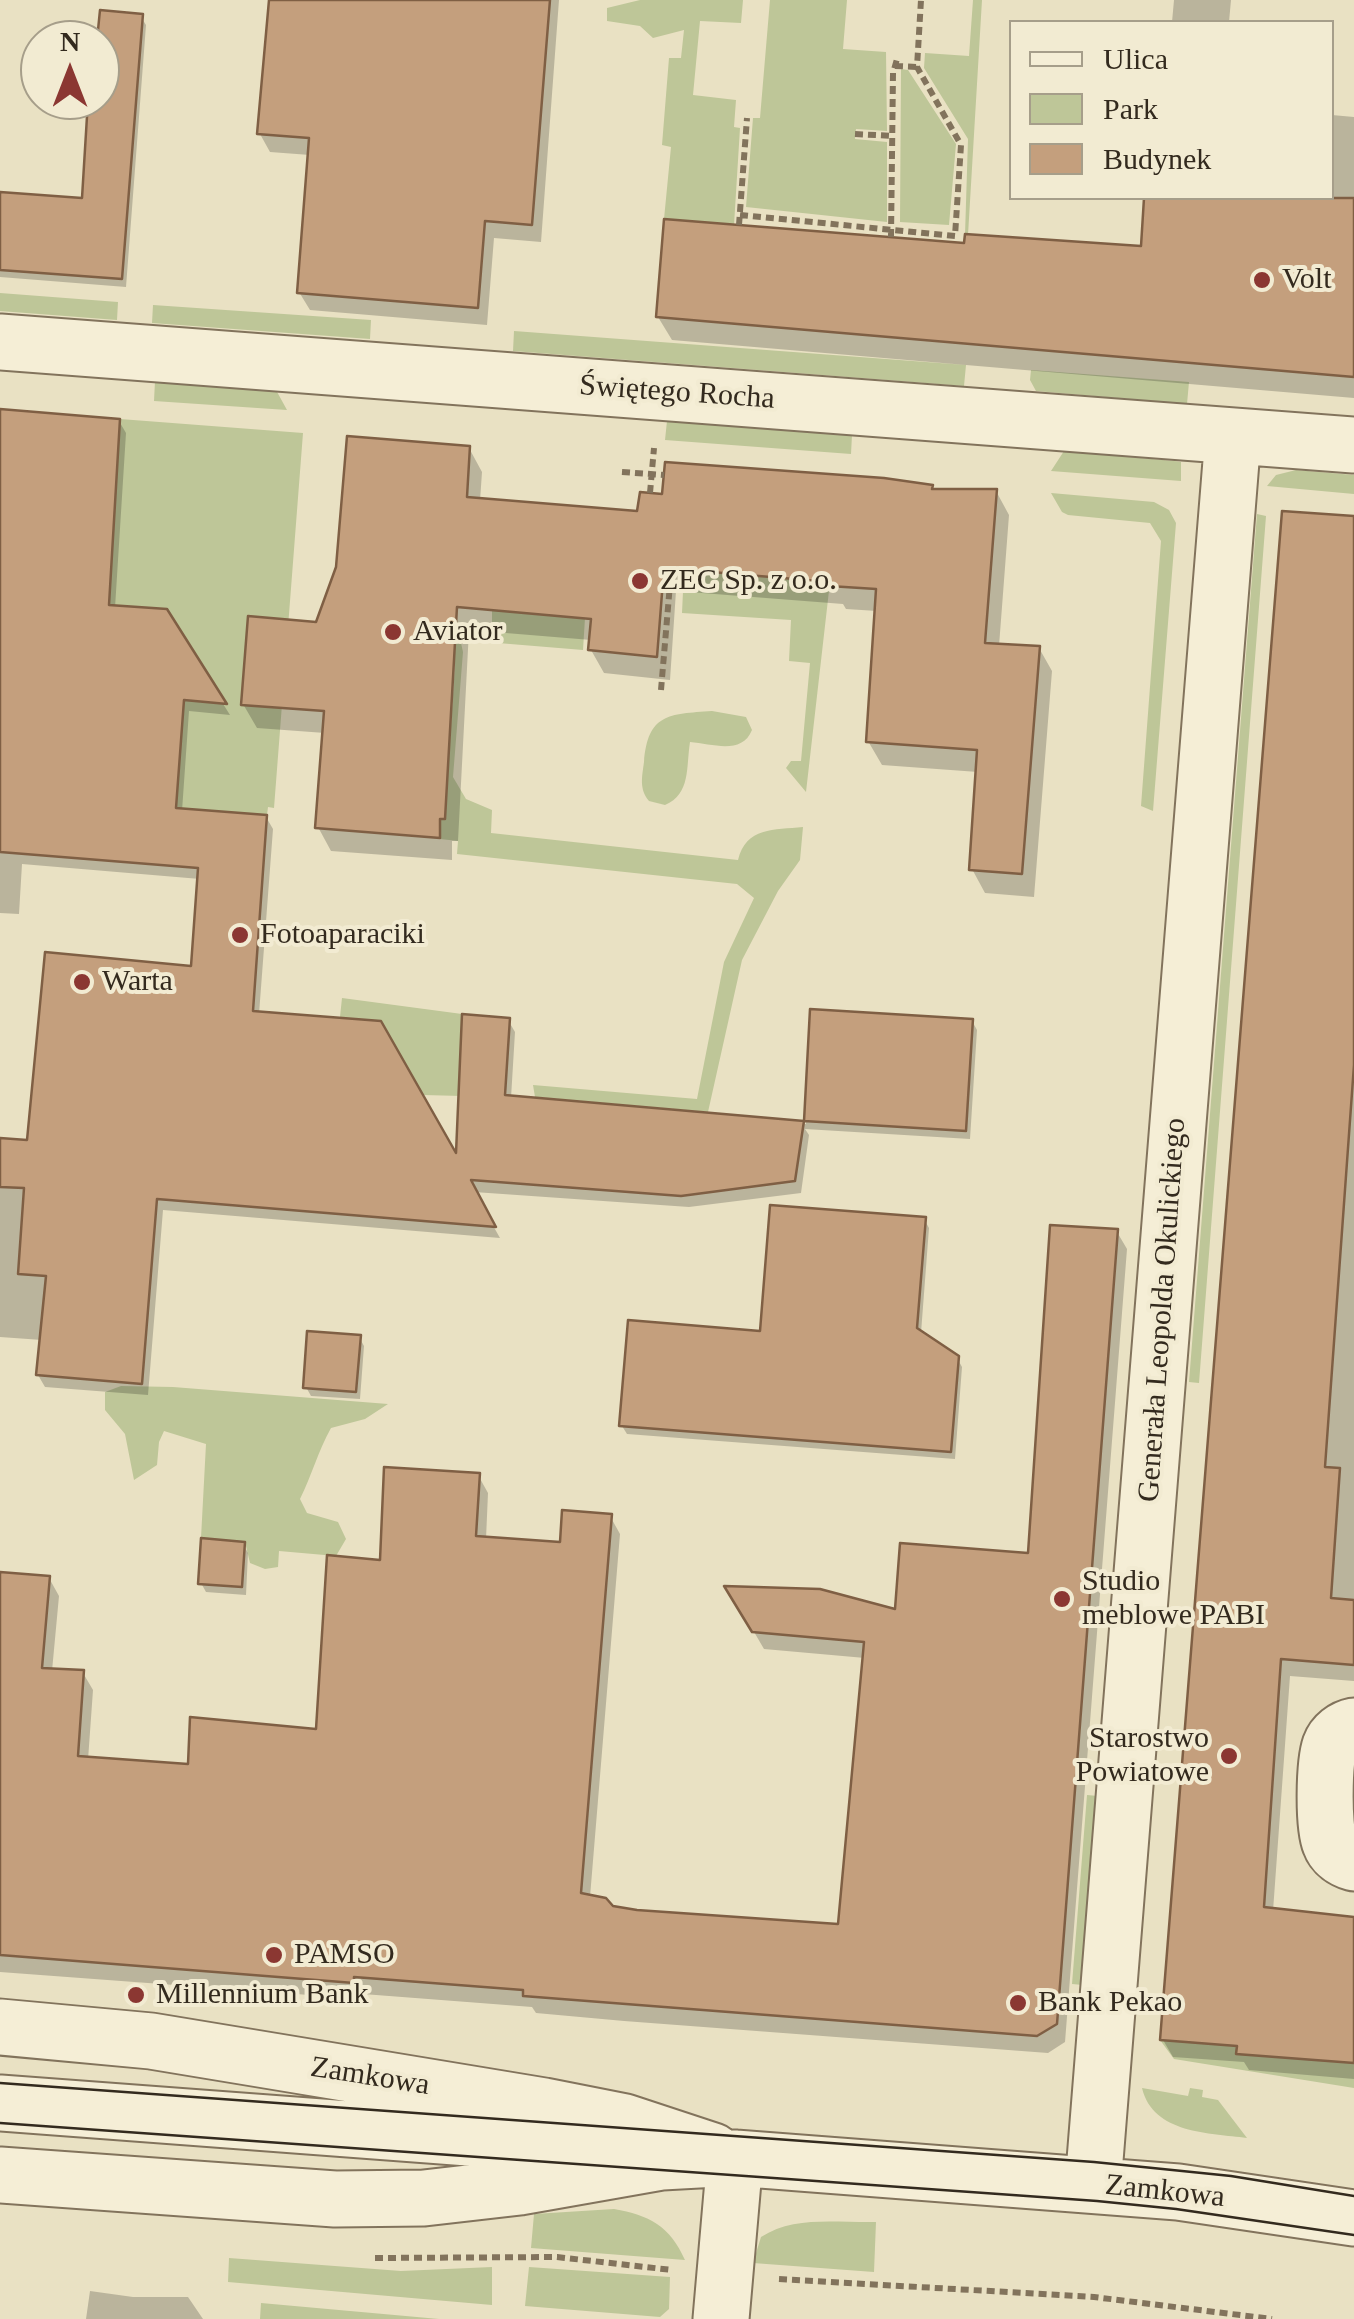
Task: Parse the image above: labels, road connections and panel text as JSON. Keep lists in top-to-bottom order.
{
  "streets": {
    "street": ["Świętego Rocha", "Generała Leopolda Okulickiego", "Zamkowa"]
  },
  "crossings": [
    ["Świętego Rocha", "Generała Leopolda Okulickiego"],
    ["Generała Leopolda Okulickiego", "Zamkowa"]
  ],
  "places": [
    "Volt",
    "ZEC Sp. z o.o.",
    "Aviator",
    "Fotoaparaciki",
    "Warta",
    "Studio meblowe PABI",
    "Starostwo Powiatowe",
    "PAMSO",
    "Millennium Bank",
    "Bank Pekao"
  ],
  "legend": ["Ulica", "Park", "Budynek"],
  "north": "top"
}
